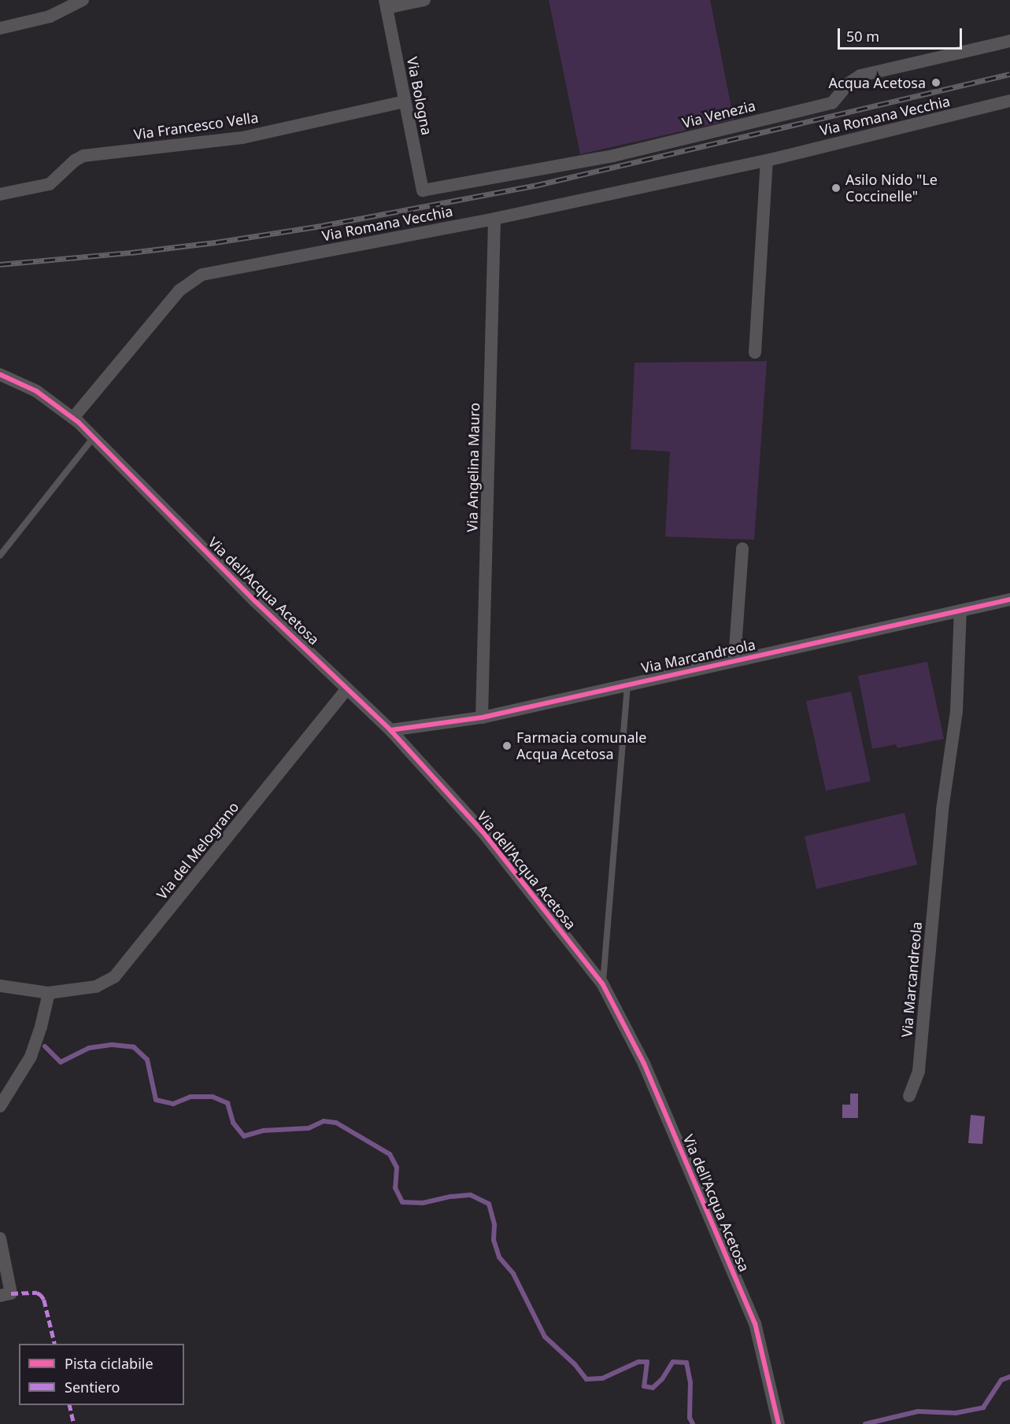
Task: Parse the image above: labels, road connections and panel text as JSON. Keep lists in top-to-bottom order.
{
  "streets": {
    "street": [
      "Via Bologna",
      "Via Venezia",
      "Via Romana Vecchia",
      "Via Francesco Vella",
      "Via Angelina Mauro",
      "Via dell'Acqua Acetosa",
      "Via Marcandreola",
      "Via del Melograno"
    ]
  },
  "crossings": [
    ["Via Bologna", "Via Venezia"],
    ["Via Bologna", "Via Francesco Vella"],
    ["Via Romana Vecchia", "Via Angelina Mauro"],
    ["Via Romana Vecchia", "Via dell'Acqua Acetosa"],
    ["Via Angelina Mauro", "Via Marcandreola"],
    ["Via dell'Acqua Acetosa", "Via Marcandreola"],
    ["Via dell'Acqua Acetosa", "Via del Melograno"]
  ],
  "places": ["Acqua Acetosa", "Asilo Nido \"Le Coccinelle\"", "Farmacia comunale Acqua Acetosa"],
  "legend": ["Pista ciclabile", "Sentiero"],
  "scale_bar": "50 m"
}
